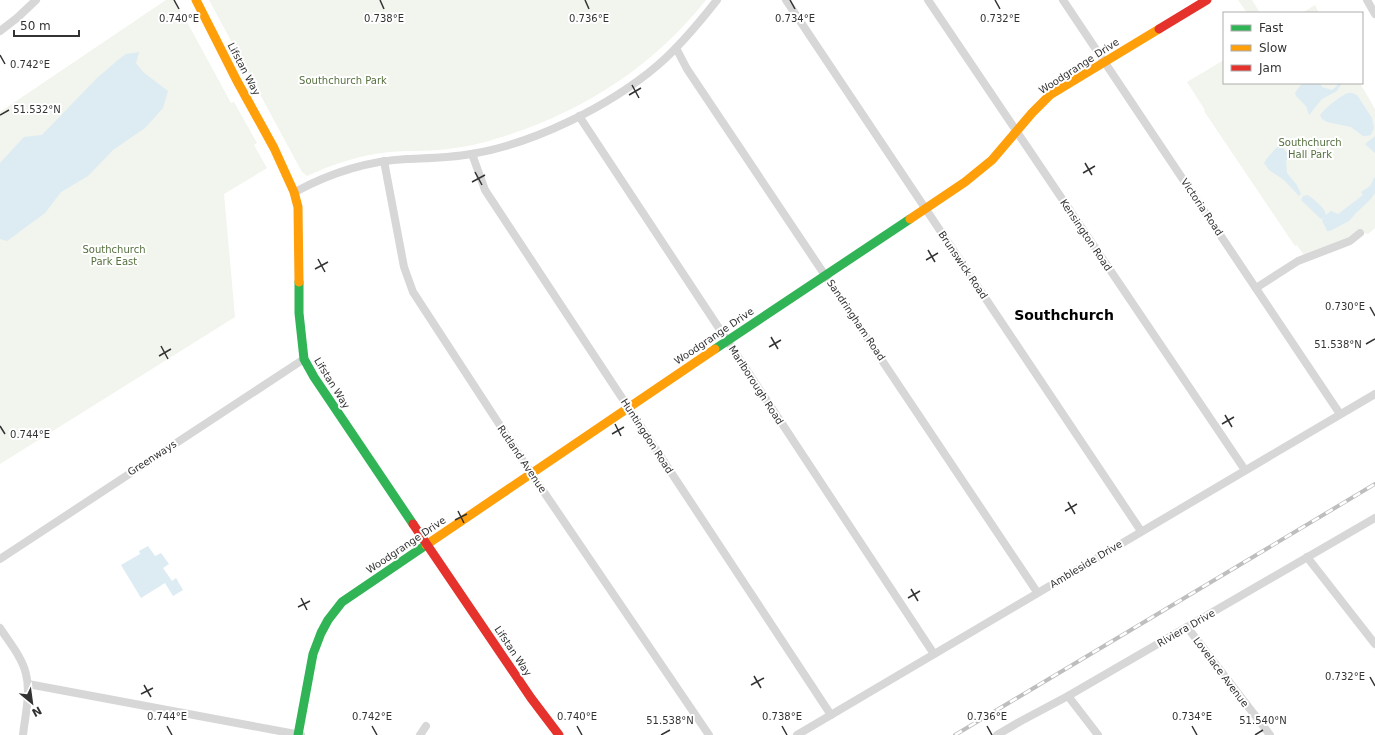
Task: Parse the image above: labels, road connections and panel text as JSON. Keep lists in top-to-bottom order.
{
  "streets": {
    "street": [
      "Woodgrange Drive",
      "Lifstan Way",
      "Victoria Road",
      "Kensington Road",
      "Brunswick Road",
      "Sandringham Road",
      "Marlborough Road",
      "Huntingdon Road",
      "Greenways",
      "Rutland Avenue",
      "Ambleside Drive",
      "Riviera Drive",
      "Lovelace Avenue"
    ]
  },
  "crossings": [
    ["Woodgrange Drive", "Lifstan Way"],
    ["Woodgrange Drive", "Victoria Road"],
    ["Woodgrange Drive", "Kensington Road"],
    ["Woodgrange Drive", "Brunswick Road"],
    ["Woodgrange Drive", "Sandringham Road"],
    ["Woodgrange Drive", "Marlborough Road"],
    ["Woodgrange Drive", "Huntingdon Road"],
    ["Woodgrange Drive", "Rutland Avenue"],
    ["Lifstan Way", "Greenways"],
    ["Victoria Road", "Ambleside Drive"],
    ["Kensington Road", "Ambleside Drive"],
    ["Brunswick Road", "Ambleside Drive"],
    ["Sandringham Road", "Ambleside Drive"],
    ["Marlborough Road", "Ambleside Drive"],
    ["Huntingdon Road", "Ambleside Drive"],
    ["Riviera Drive", "Lovelace Avenue"]
  ],
  "districts": ["Southchurch"],
  "parks": ["Southchurch Park", "Southchurch Hall Park", "Southchurch Park East"],
  "legend": ["Fast", "Slow", "Jam"],
  "scale_bar": "50 m",
  "north": "bottom right",
  "coordinates": [
    "0.740°E",
    "0.738°E",
    "0.736°E",
    "0.734°E",
    "0.732°E",
    "0.742°E",
    "51.532°N",
    "0.730°E",
    "51.538°N",
    "0.744°E",
    "51.540°N"
  ]
}
